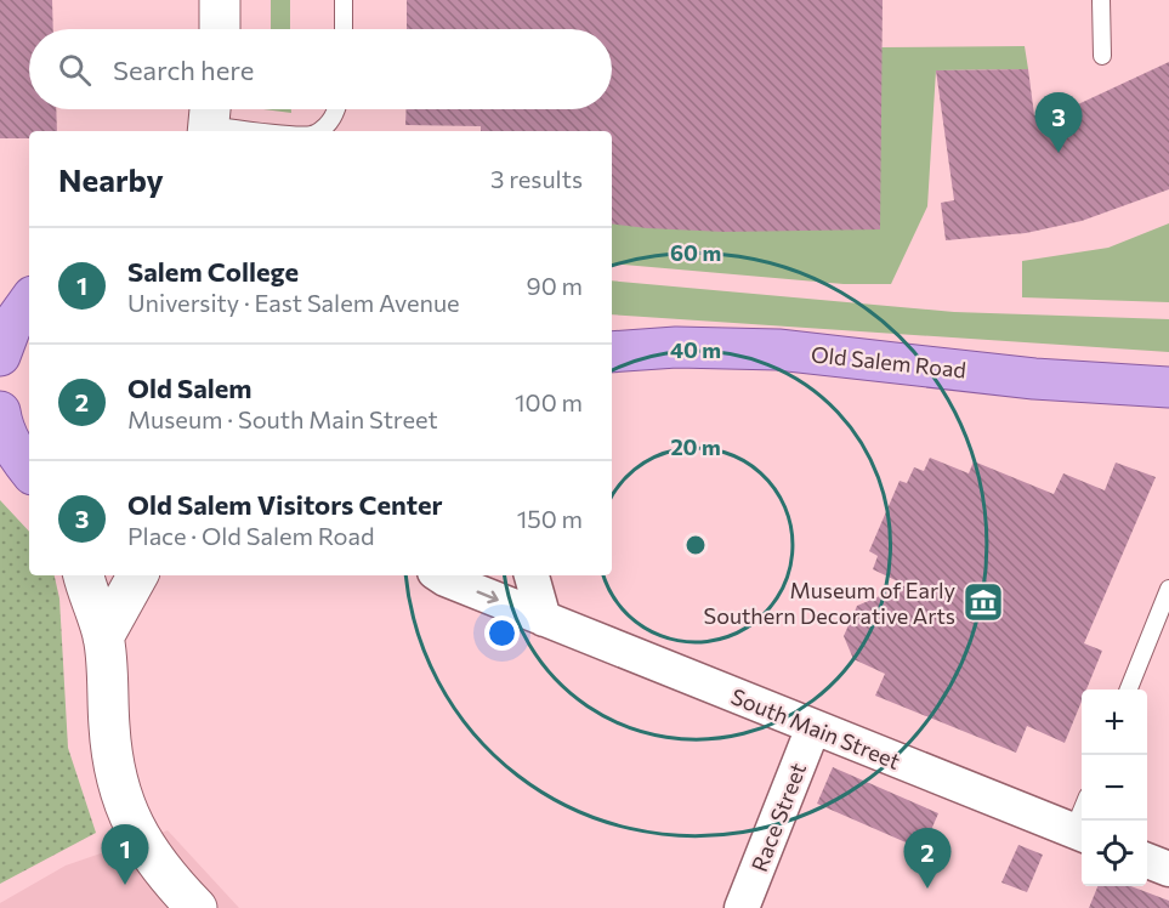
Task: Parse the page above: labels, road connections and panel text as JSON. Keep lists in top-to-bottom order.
{
  "streets": {
    "main road": ["Old Salem Road"],
    "street": ["South Main Street", "Race Street"]
  },
  "crossings": [
    ["South Main Street", "Race Street"]
  ],
  "places": {
    "museum": ["Museum of Early Southern Decorative Arts"]
  },
  "page": {
    "search": "Search here",
    "pins": ["3", "1", "2"],
    "heading": ["Nearby", "3 results"],
    "list": [
      {
        "mark": "1",
        "name": "Salem College",
        "note": "University · East Salem Avenue",
        "value": "90 m"
      },
      {
        "mark": "2",
        "name": "Old Salem",
        "note": "Museum · South Main Street",
        "value": "100 m"
      },
      {
        "mark": "3",
        "name": "Old Salem Visitors Center",
        "note": "Place · Old Salem Road",
        "value": "150 m"
      }
    ],
    "map_buttons": ["+", "−"]
  },
  "rings": ["60 m", "40 m", "20 m"]
}
